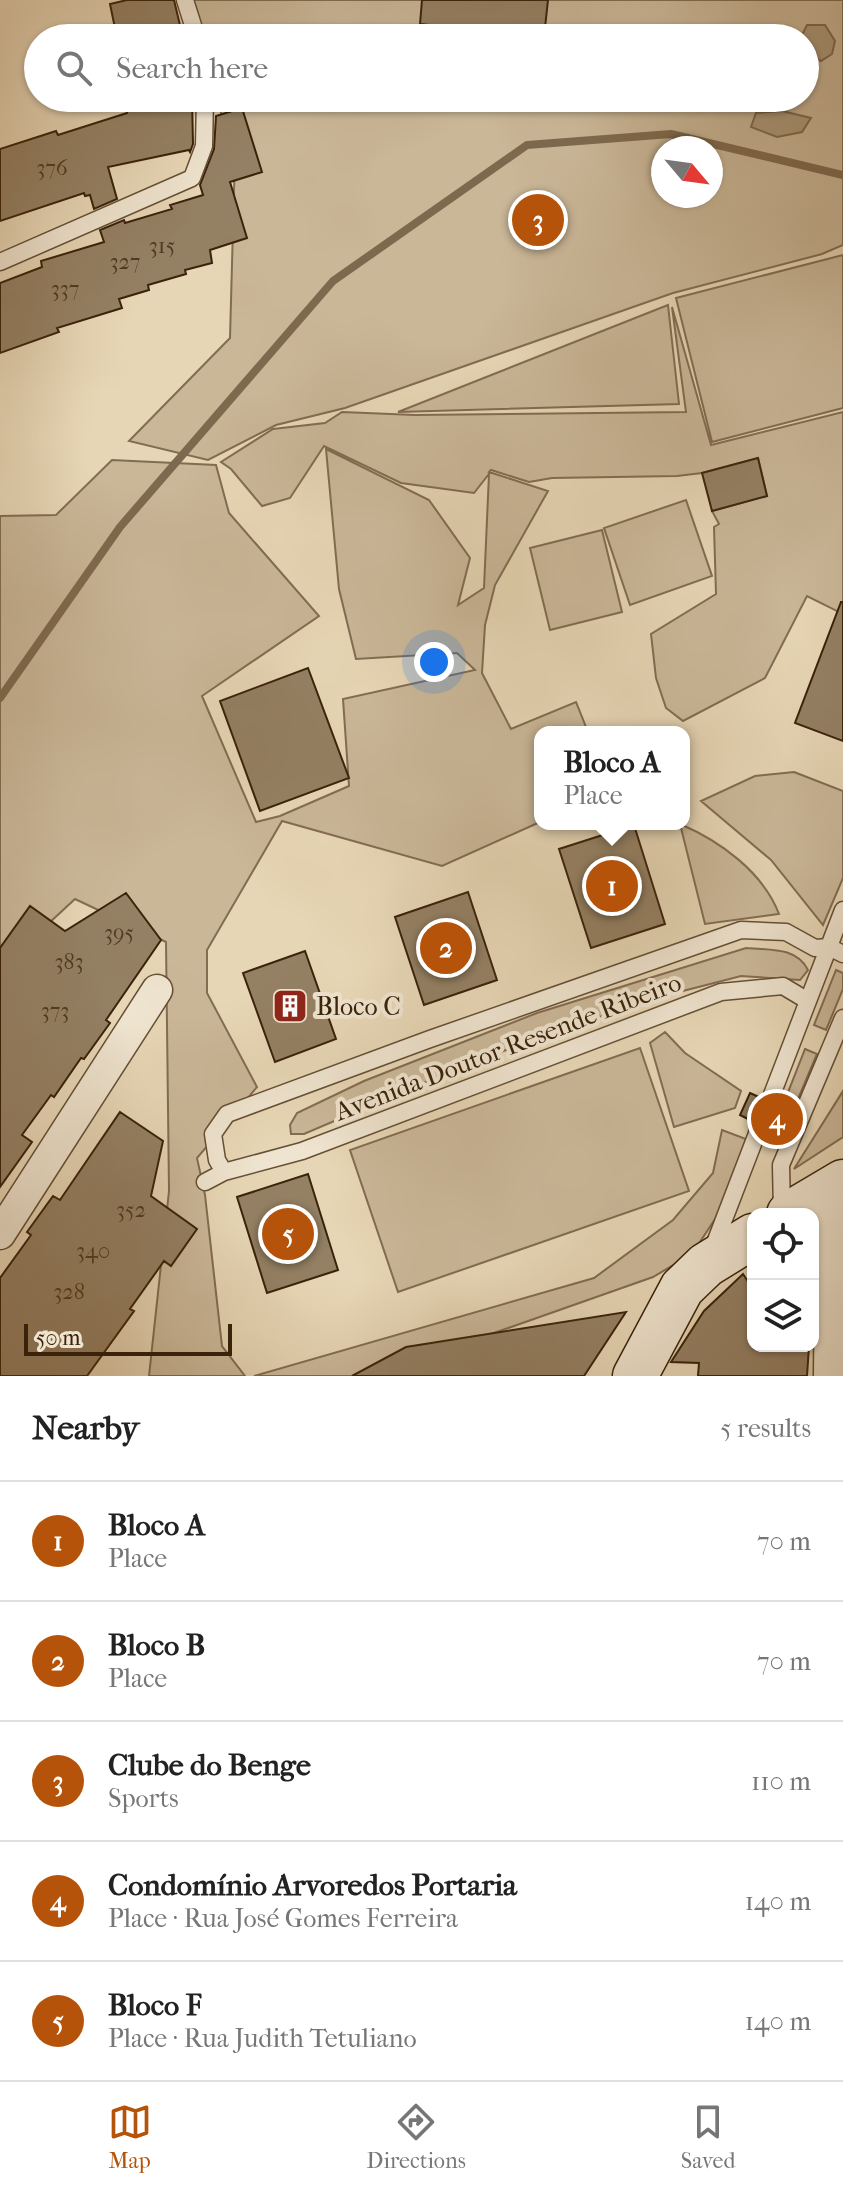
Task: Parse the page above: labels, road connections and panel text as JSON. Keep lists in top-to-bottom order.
{
  "streets": {
    "lane": ["Avenida Doutor Resende Ribeiro"]
  },
  "places": {
    "building": ["Bloco C"]
  },
  "house_numbers": [
    "376",
    "315",
    "327",
    "337",
    "395",
    "383",
    "373",
    "352",
    "340",
    "328"
  ],
  "scale_bar": "50 m",
  "north": "bottom right",
  "page": {
    "search": "Search here",
    "pins": [
      "3",
      "1",
      "2",
      "4",
      "5"
    ],
    "popup": ["Bloco A", "Place"],
    "scale": "50 m",
    "heading": ["Nearby", "5 results"],
    "list": [
      {
        "mark": "1",
        "name": "Bloco A",
        "note": "Place",
        "value": "70 m"
      },
      {
        "mark": "2",
        "name": "Bloco B",
        "note": "Place",
        "value": "70 m"
      },
      {
        "mark": "3",
        "name": "Clube do Benge",
        "note": "Sports",
        "value": "110 m"
      },
      {
        "mark": "4",
        "name": "Condomínio Arvoredos Portaria",
        "note": "Place · Rua José Gomes Ferreira",
        "value": "140 m"
      },
      {
        "mark": "5",
        "name": "Bloco F",
        "note": "Place · Rua Judith Tetuliano",
        "value": "140 m"
      }
    ],
    "nav": ["Map", "Directions", "Saved"]
  }
}
